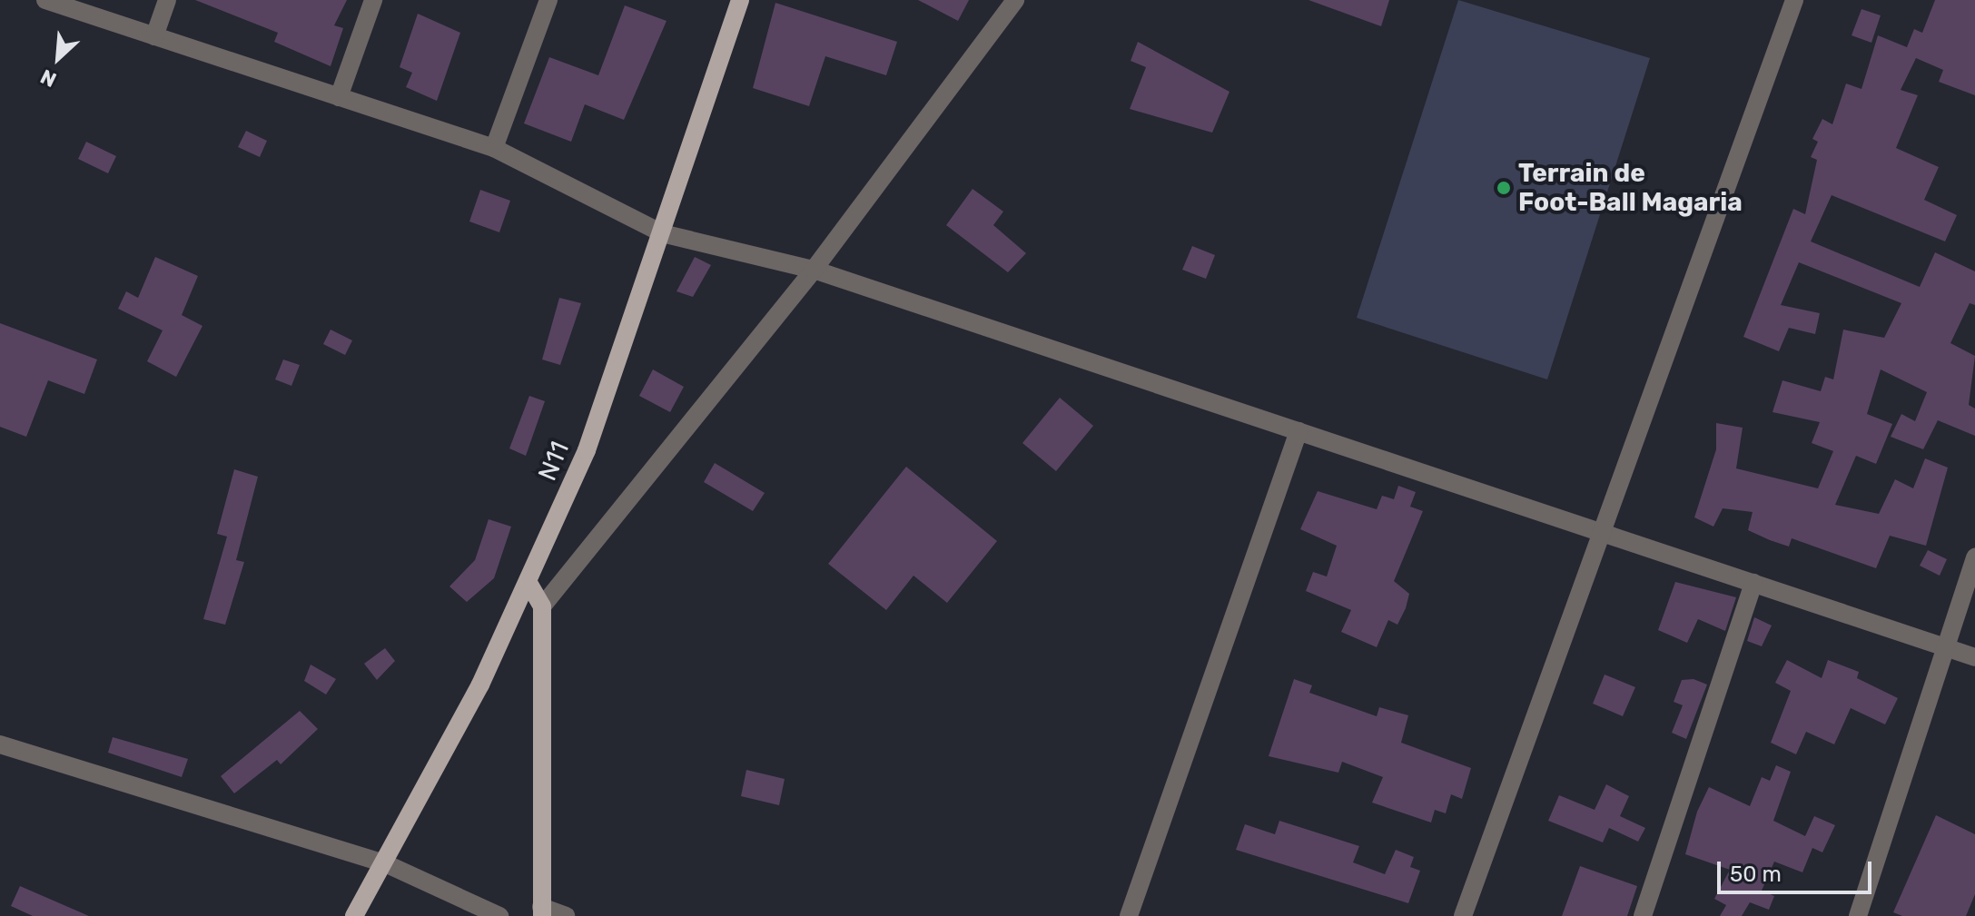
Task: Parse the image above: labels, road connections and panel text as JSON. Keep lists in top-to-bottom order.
{
  "streets": {
    "main road": ["N11"]
  },
  "places": ["Terrain de Foot-Ball Magaria"],
  "scale_bar": "50 m",
  "north": "bottom left"
}
